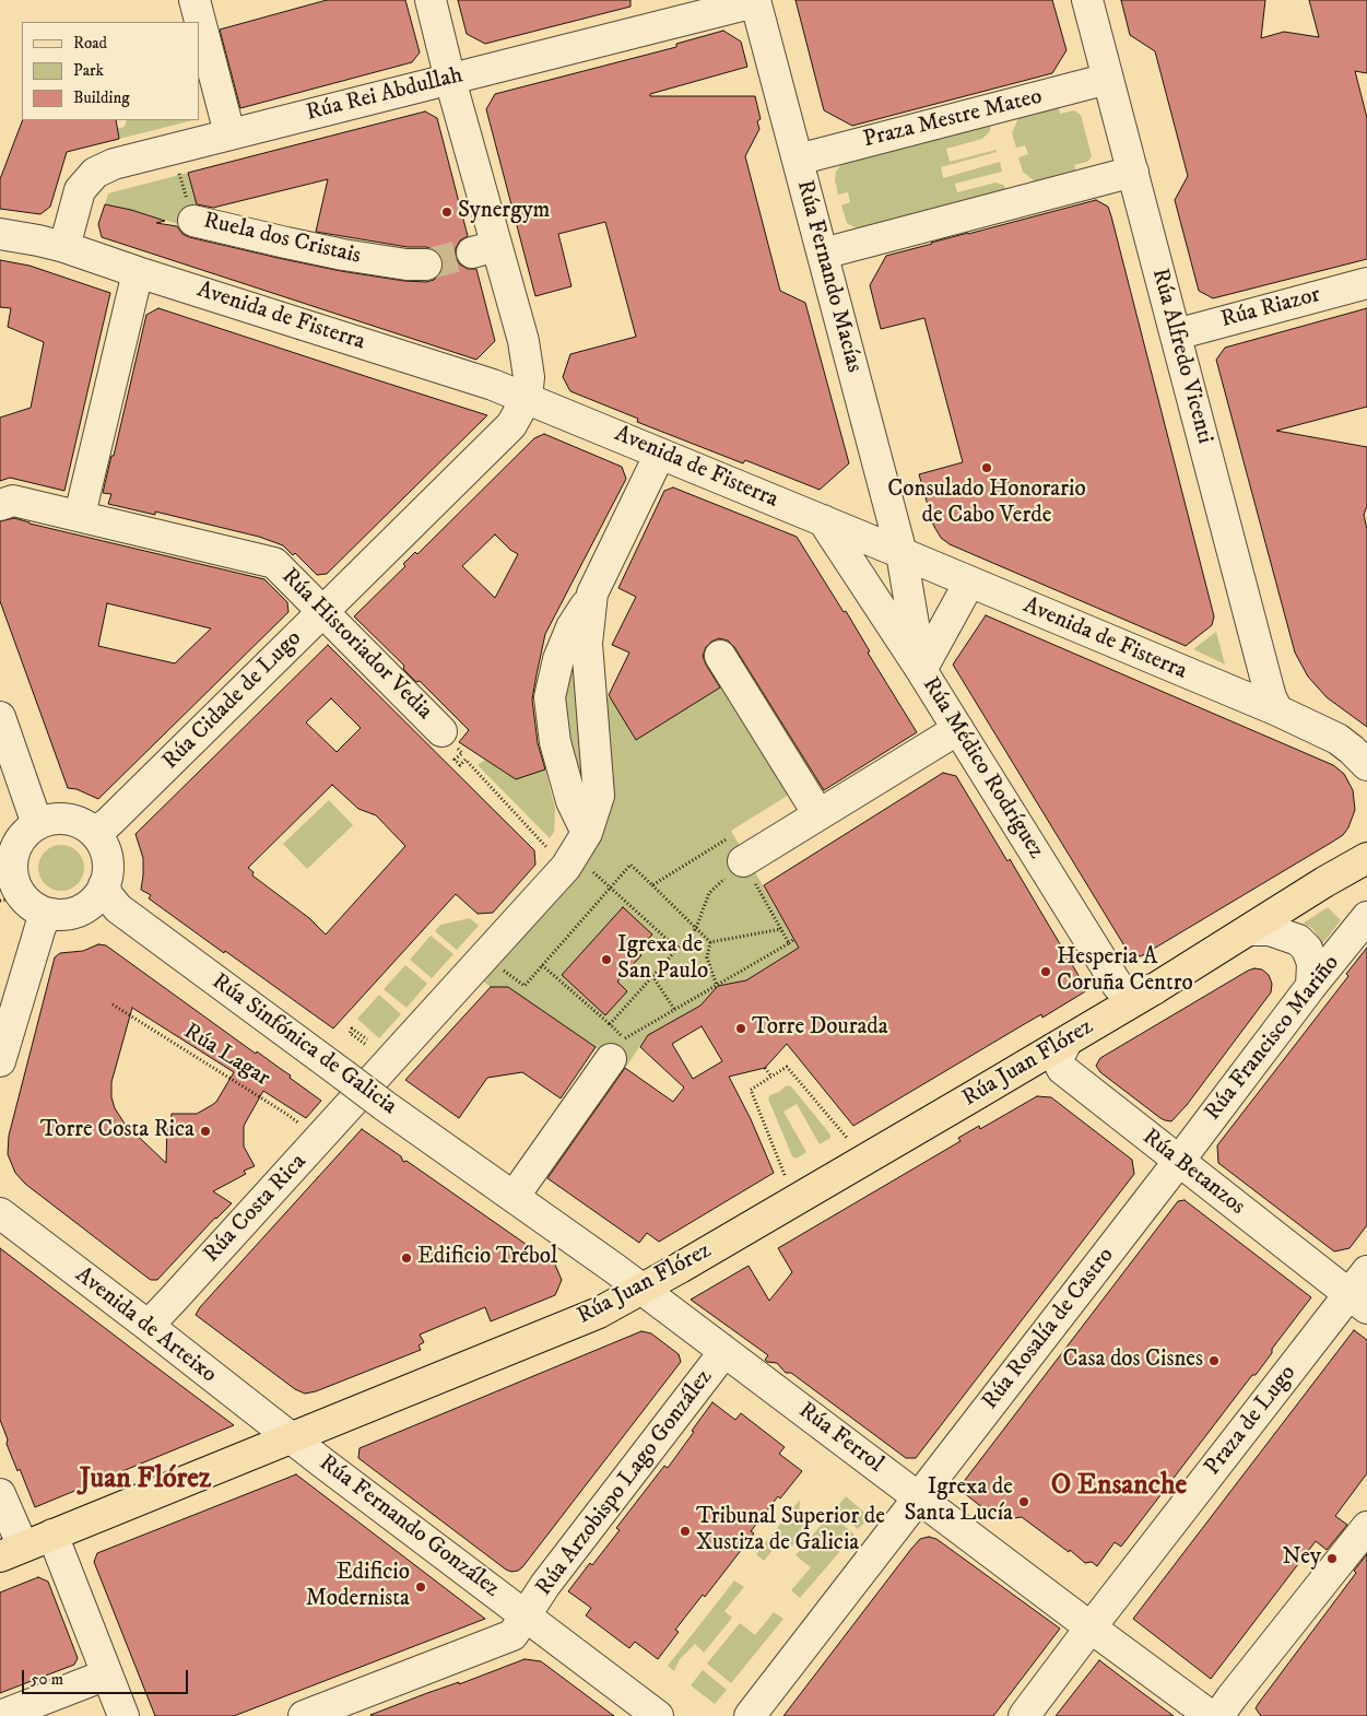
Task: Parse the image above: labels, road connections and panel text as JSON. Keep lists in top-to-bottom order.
{
  "streets": {
    "main road": ["Rúa Juan Flórez"],
    "street": [
      "Rúa Rei Abdullah",
      "Praza Mestre Mateo",
      "Ruela dos Cristais",
      "Rúa Fernando Macías",
      "Rúa Riazor",
      "Avenida de Fisterra",
      "Rúa Alfredo Vicenti",
      "Rúa Historiador Vedia",
      "Rúa Cidade de Lugo",
      "Rúa Médico Rodríguez",
      "Rúa Francisco Mariño",
      "Rúa Sinfónica de Galicia",
      "Rúa Betanzos",
      "Rúa Costa Rica",
      "Avenida de Arteixo",
      "Rúa Rosalía de Castro",
      "Praza de Lugo",
      "Rúa Ferrol",
      "Rúa Arzobispo Lago González",
      "Rúa Fernando González"
    ],
    "path": ["Rúa Lagar"]
  },
  "crossings": [
    ["Rúa Rei Abdullah", "Rúa Fernando Macías"],
    ["Rúa Rei Abdullah", "Avenida de Fisterra"],
    ["Praza Mestre Mateo", "Rúa Fernando Macías"],
    ["Praza Mestre Mateo", "Rúa Alfredo Vicenti"],
    ["Rúa Fernando Macías", "Avenida de Fisterra"],
    ["Rúa Fernando Macías", "Rúa Médico Rodríguez"],
    ["Rúa Riazor", "Rúa Alfredo Vicenti"],
    ["Avenida de Fisterra", "Rúa Alfredo Vicenti"],
    ["Avenida de Fisterra", "Rúa Cidade de Lugo"],
    ["Avenida de Fisterra", "Rúa Médico Rodríguez"],
    ["Rúa Historiador Vedia", "Rúa Cidade de Lugo"],
    ["Rúa Cidade de Lugo", "Rúa Sinfónica de Galicia"],
    ["Rúa Médico Rodríguez", "Rúa Juan Flórez"],
    ["Rúa Francisco Mariño", "Rúa Betanzos"],
    ["Rúa Francisco Mariño", "Rúa Rosalía de Castro"],
    ["Rúa Sinfónica de Galicia", "Rúa Juan Flórez"],
    ["Rúa Sinfónica de Galicia", "Rúa Costa Rica"],
    ["Rúa Sinfónica de Galicia", "Rúa Ferrol"],
    ["Rúa Lagar", "Rúa Costa Rica"],
    ["Rúa Juan Flórez", "Rúa Betanzos"],
    ["Rúa Juan Flórez", "Avenida de Arteixo"],
    ["Rúa Juan Flórez", "Rúa Ferrol"],
    ["Rúa Juan Flórez", "Rúa Fernando González"],
    ["Rúa Betanzos", "Rúa Rosalía de Castro"],
    ["Rúa Betanzos", "Praza de Lugo"],
    ["Rúa Costa Rica", "Avenida de Arteixo"],
    ["Avenida de Arteixo", "Rúa Fernando González"],
    ["Rúa Rosalía de Castro", "Rúa Ferrol"],
    ["Praza de Lugo", "Rúa Ferrol"],
    ["Rúa Ferrol", "Rúa Arzobispo Lago González"],
    ["Rúa Arzobispo Lago González", "Rúa Fernando González"]
  ],
  "districts": ["Juan Flórez", "O Ensanche"],
  "places": [
    "Synergym",
    "Consulado Honorario de Cabo Verde",
    "Igrexa de San Paulo",
    "Hesperia A Coruña Centro",
    "Torre Dourada",
    "Torre Costa Rica",
    "Edificio Trébol",
    "Casa dos Cisnes",
    "Igrexa de Santa Lucía",
    "Tribunal Superior de Xustiza de Galicia",
    "Ney",
    "Edificio Modernista"
  ],
  "legend": ["Road", "Park", "Building"],
  "scale_bar": "50 m"
}
